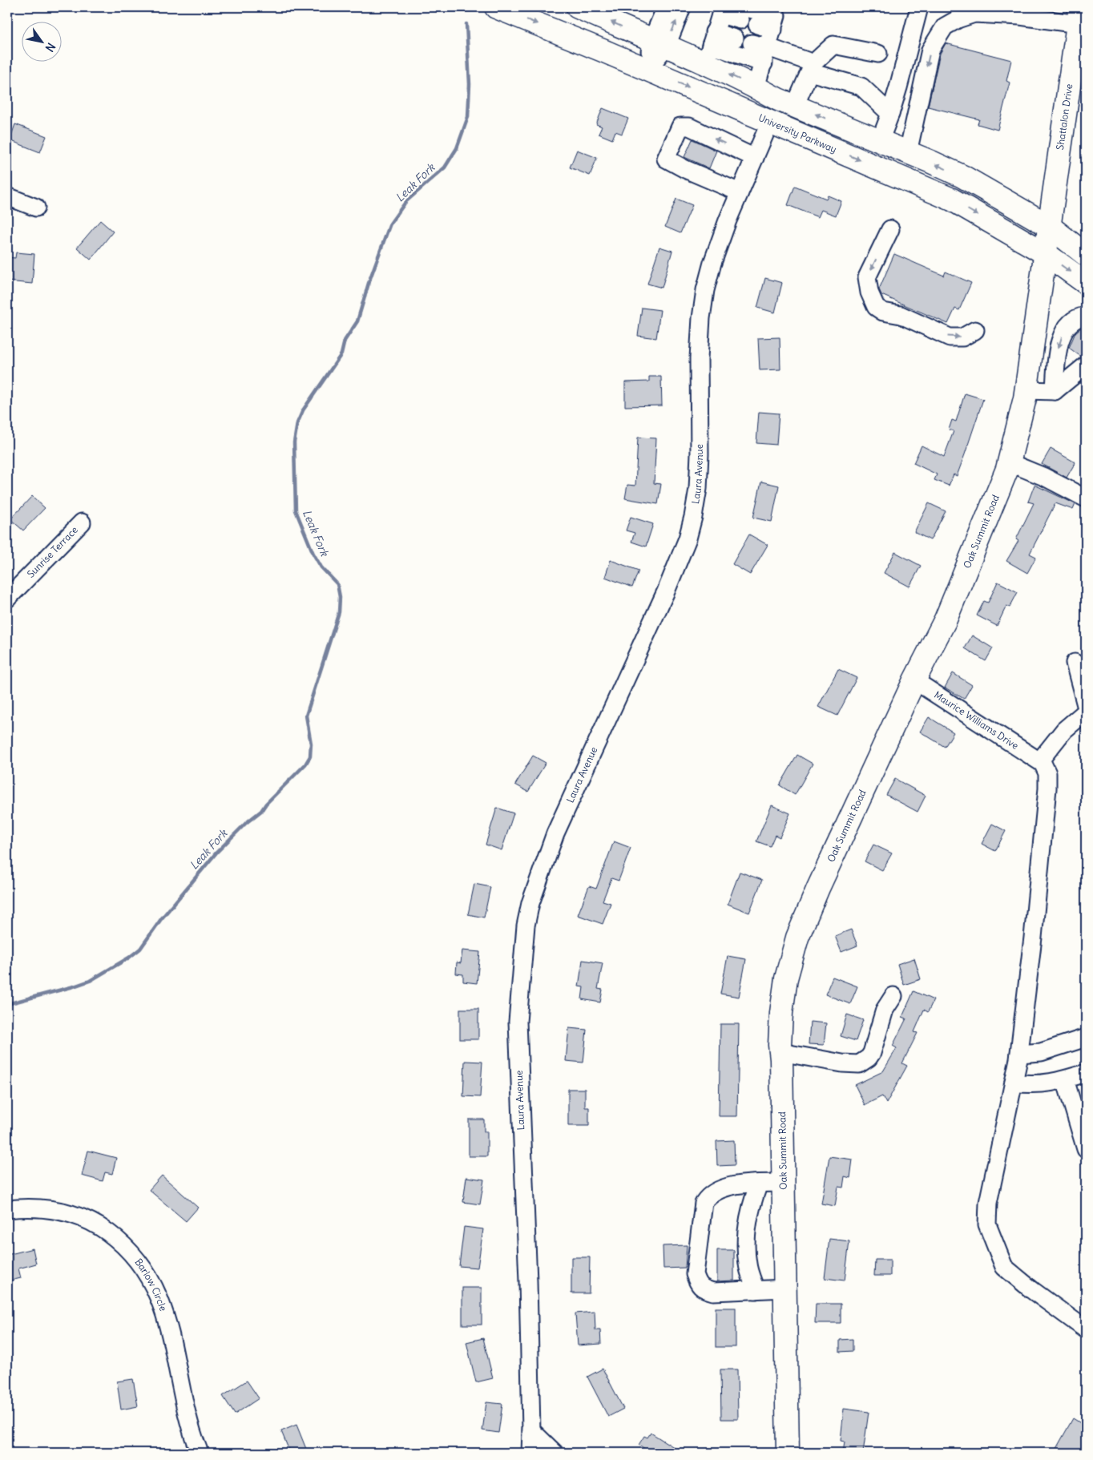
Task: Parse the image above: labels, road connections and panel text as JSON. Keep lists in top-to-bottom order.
{
  "streets": {
    "main road": ["Shattalon Drive", "University Parkway", "Oak Summit Road"],
    "street": [
      "Laura Avenue",
      "Sunrise Terrace",
      "Maurice Williams Drive",
      "Barlow Circle"
    ]
  },
  "crossings": [
    ["Shattalon Drive", "Oak Summit Road"],
    ["University Parkway", "Laura Avenue"],
    ["University Parkway", "Oak Summit Road"],
    ["Oak Summit Road", "Maurice Williams Drive"]
  ],
  "water": ["Leak Fork"],
  "north": "bottom right"
}
